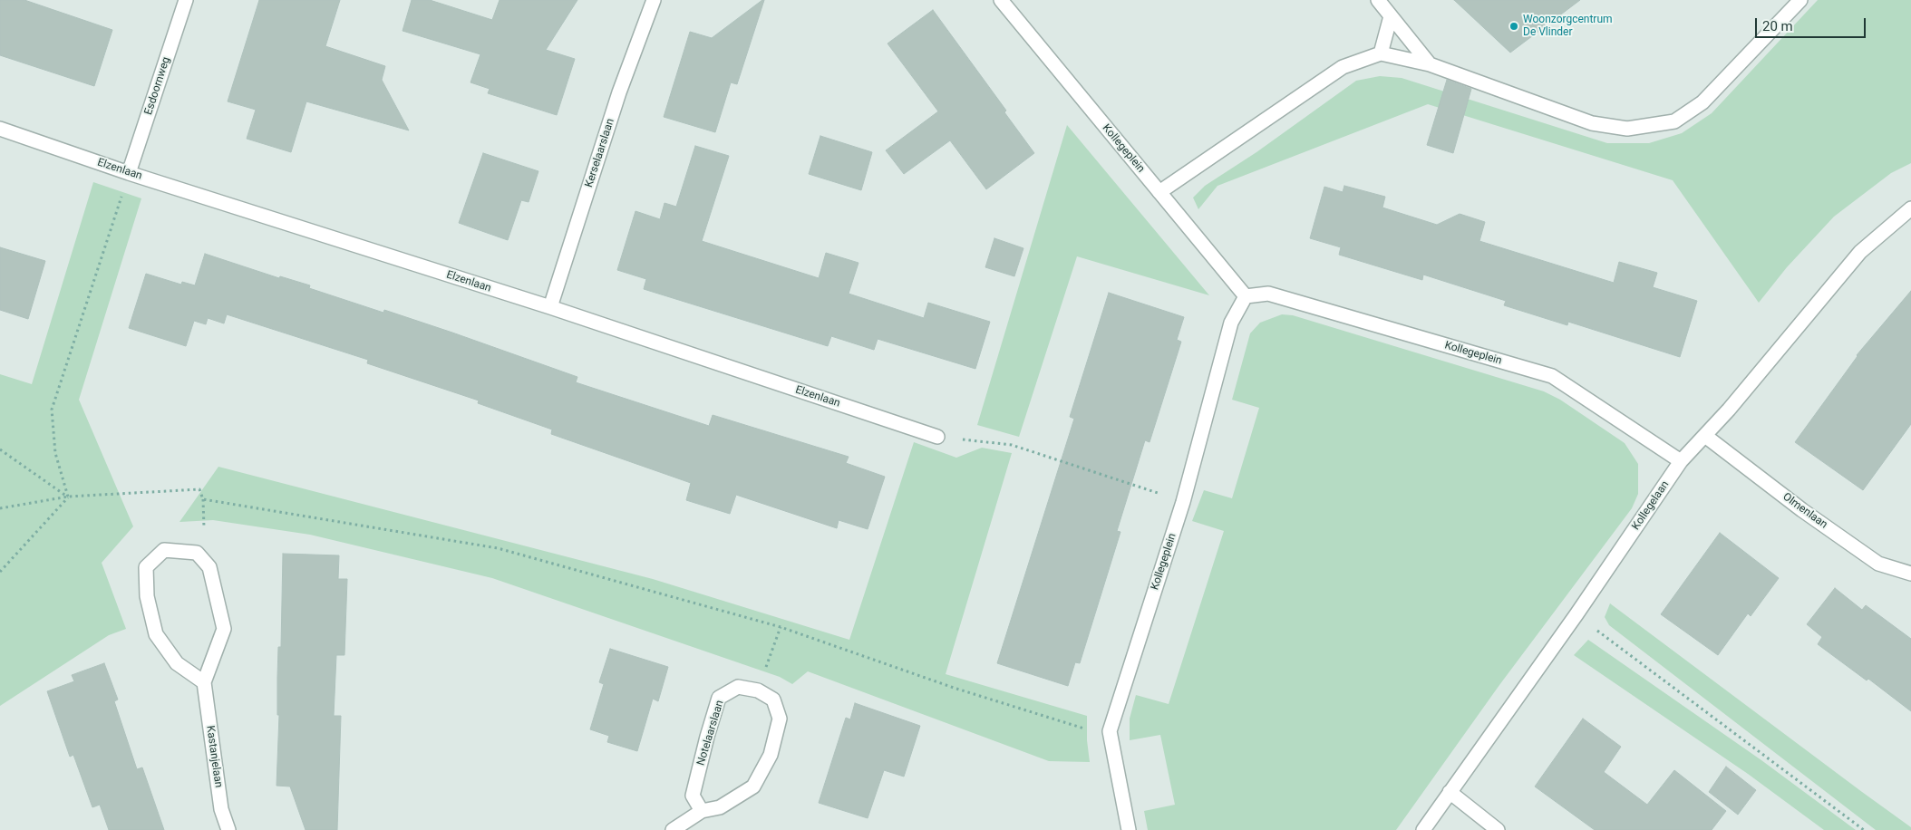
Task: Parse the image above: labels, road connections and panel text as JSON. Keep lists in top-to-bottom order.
{
  "streets": {
    "street": [
      "Esdoornweg",
      "Kollegeplein",
      "Kerselaarslaan",
      "Elzenlaan",
      "Kollegelaan",
      "Olmenlaan",
      "Notelaarslaan",
      "Kastanjelaan"
    ]
  },
  "crossings": [
    ["Esdoornweg", "Elzenlaan"],
    ["Kollegeplein", "Kollegelaan"],
    ["Kerselaarslaan", "Elzenlaan"],
    ["Kollegelaan", "Olmenlaan"]
  ],
  "places": ["Woonzorgcentrum De Vlinder"],
  "scale_bar": "20 m"
}
